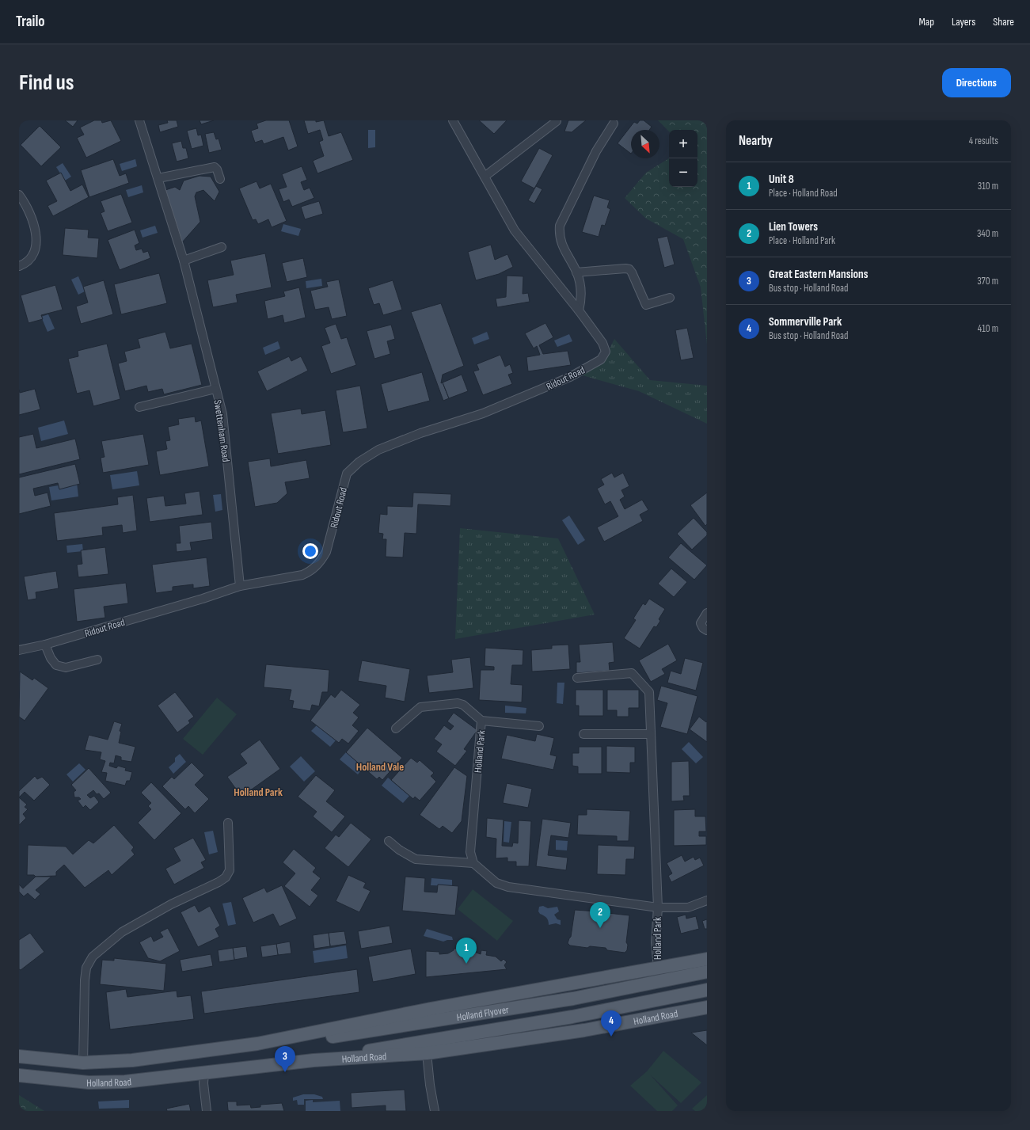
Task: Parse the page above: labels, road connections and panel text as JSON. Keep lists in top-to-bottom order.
{
  "streets": {
    "main road": ["Holland Flyover", "Holland Road"],
    "street": ["Ridout Road", "Swettenham Road", "Holland Park"]
  },
  "crossings": [
    ["Ridout Road", "Swettenham Road"],
    ["Holland Park", "Holland Road"],
    ["Holland Flyover", "Holland Road"]
  ],
  "districts": ["Holland Vale", "Holland Park"],
  "north": "bottom right",
  "page": {
    "header": "Trailo",
    "nav": ["Map", "Layers", "Share"],
    "buttons": "Directions",
    "title": "Find us",
    "heading": ["Nearby", "4 results"],
    "map_buttons": ["+", "−"],
    "list": [
      {
        "mark": "1",
        "name": "Unit 8",
        "note": "Place · Holland Road",
        "value": "310 m"
      },
      {
        "mark": "2",
        "name": "Lien Towers",
        "note": "Place · Holland Park",
        "value": "340 m"
      },
      {
        "mark": "3",
        "name": "Great Eastern Mansions",
        "note": "Bus stop · Holland Road",
        "value": "370 m"
      },
      {
        "mark": "4",
        "name": "Sommerville Park",
        "note": "Bus stop · Holland Road",
        "value": "410 m"
      }
    ],
    "pins": [
      "2",
      "1",
      "4",
      "3"
    ]
  }
}
